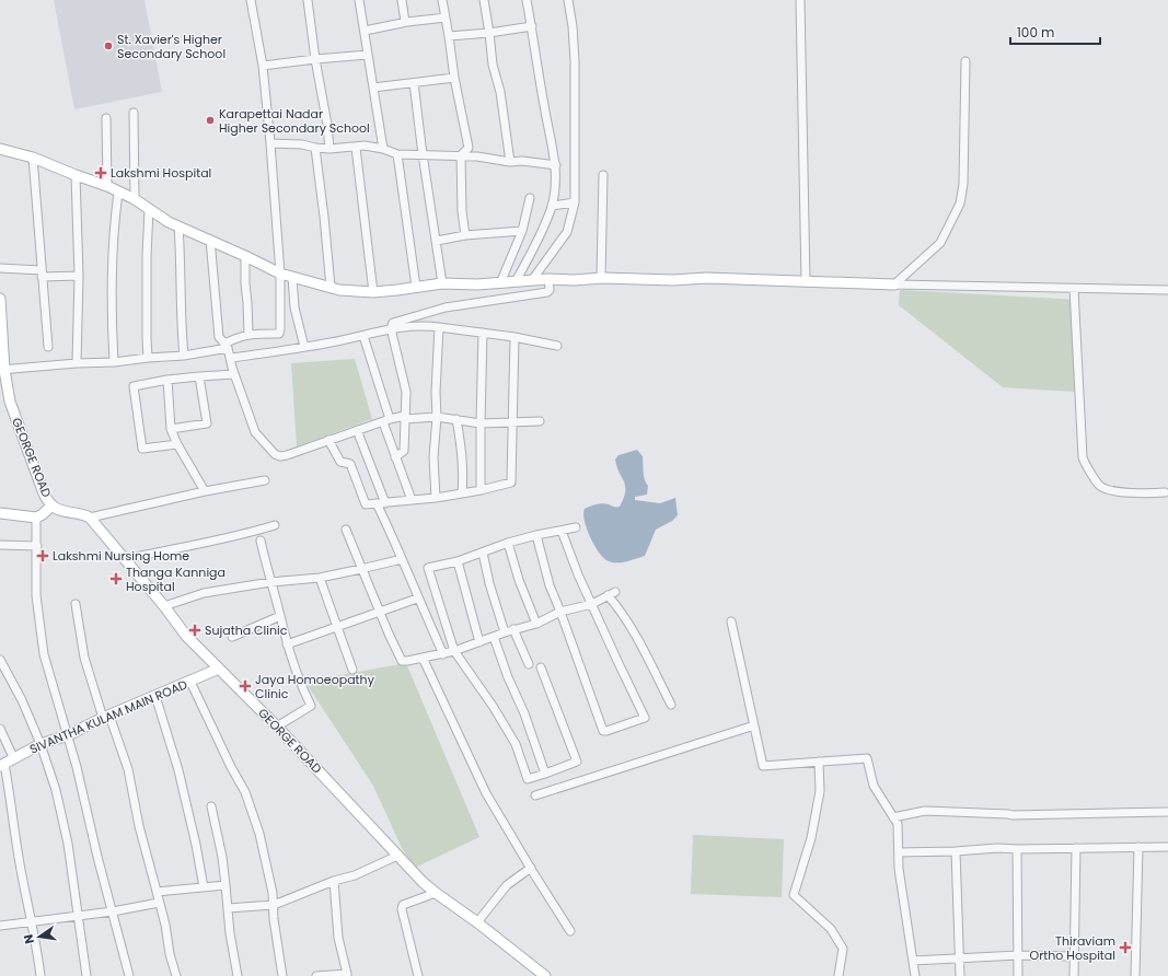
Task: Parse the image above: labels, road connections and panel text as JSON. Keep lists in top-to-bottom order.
{
  "streets": {
    "street": ["GEORGE ROAD", "SIVANTHA KULAM MAIN ROAD"]
  },
  "crossings": [
    ["GEORGE ROAD", "SIVANTHA KULAM MAIN ROAD"]
  ],
  "places": {
    "other": ["St. Xavier's Higher Secondary School", "Karapettai Nadar Higher Secondary School"],
    "health": [
      "Lakshmi Hospital",
      "Lakshmi Nursing Home",
      "Thanga Kanniga Hospital",
      "Sujatha Clinic",
      "Jaya Homoeopathy Clinic",
      "Thiraviam Ortho Hospital"
    ]
  },
  "scale_bar": "100 m",
  "north": "left"
}
